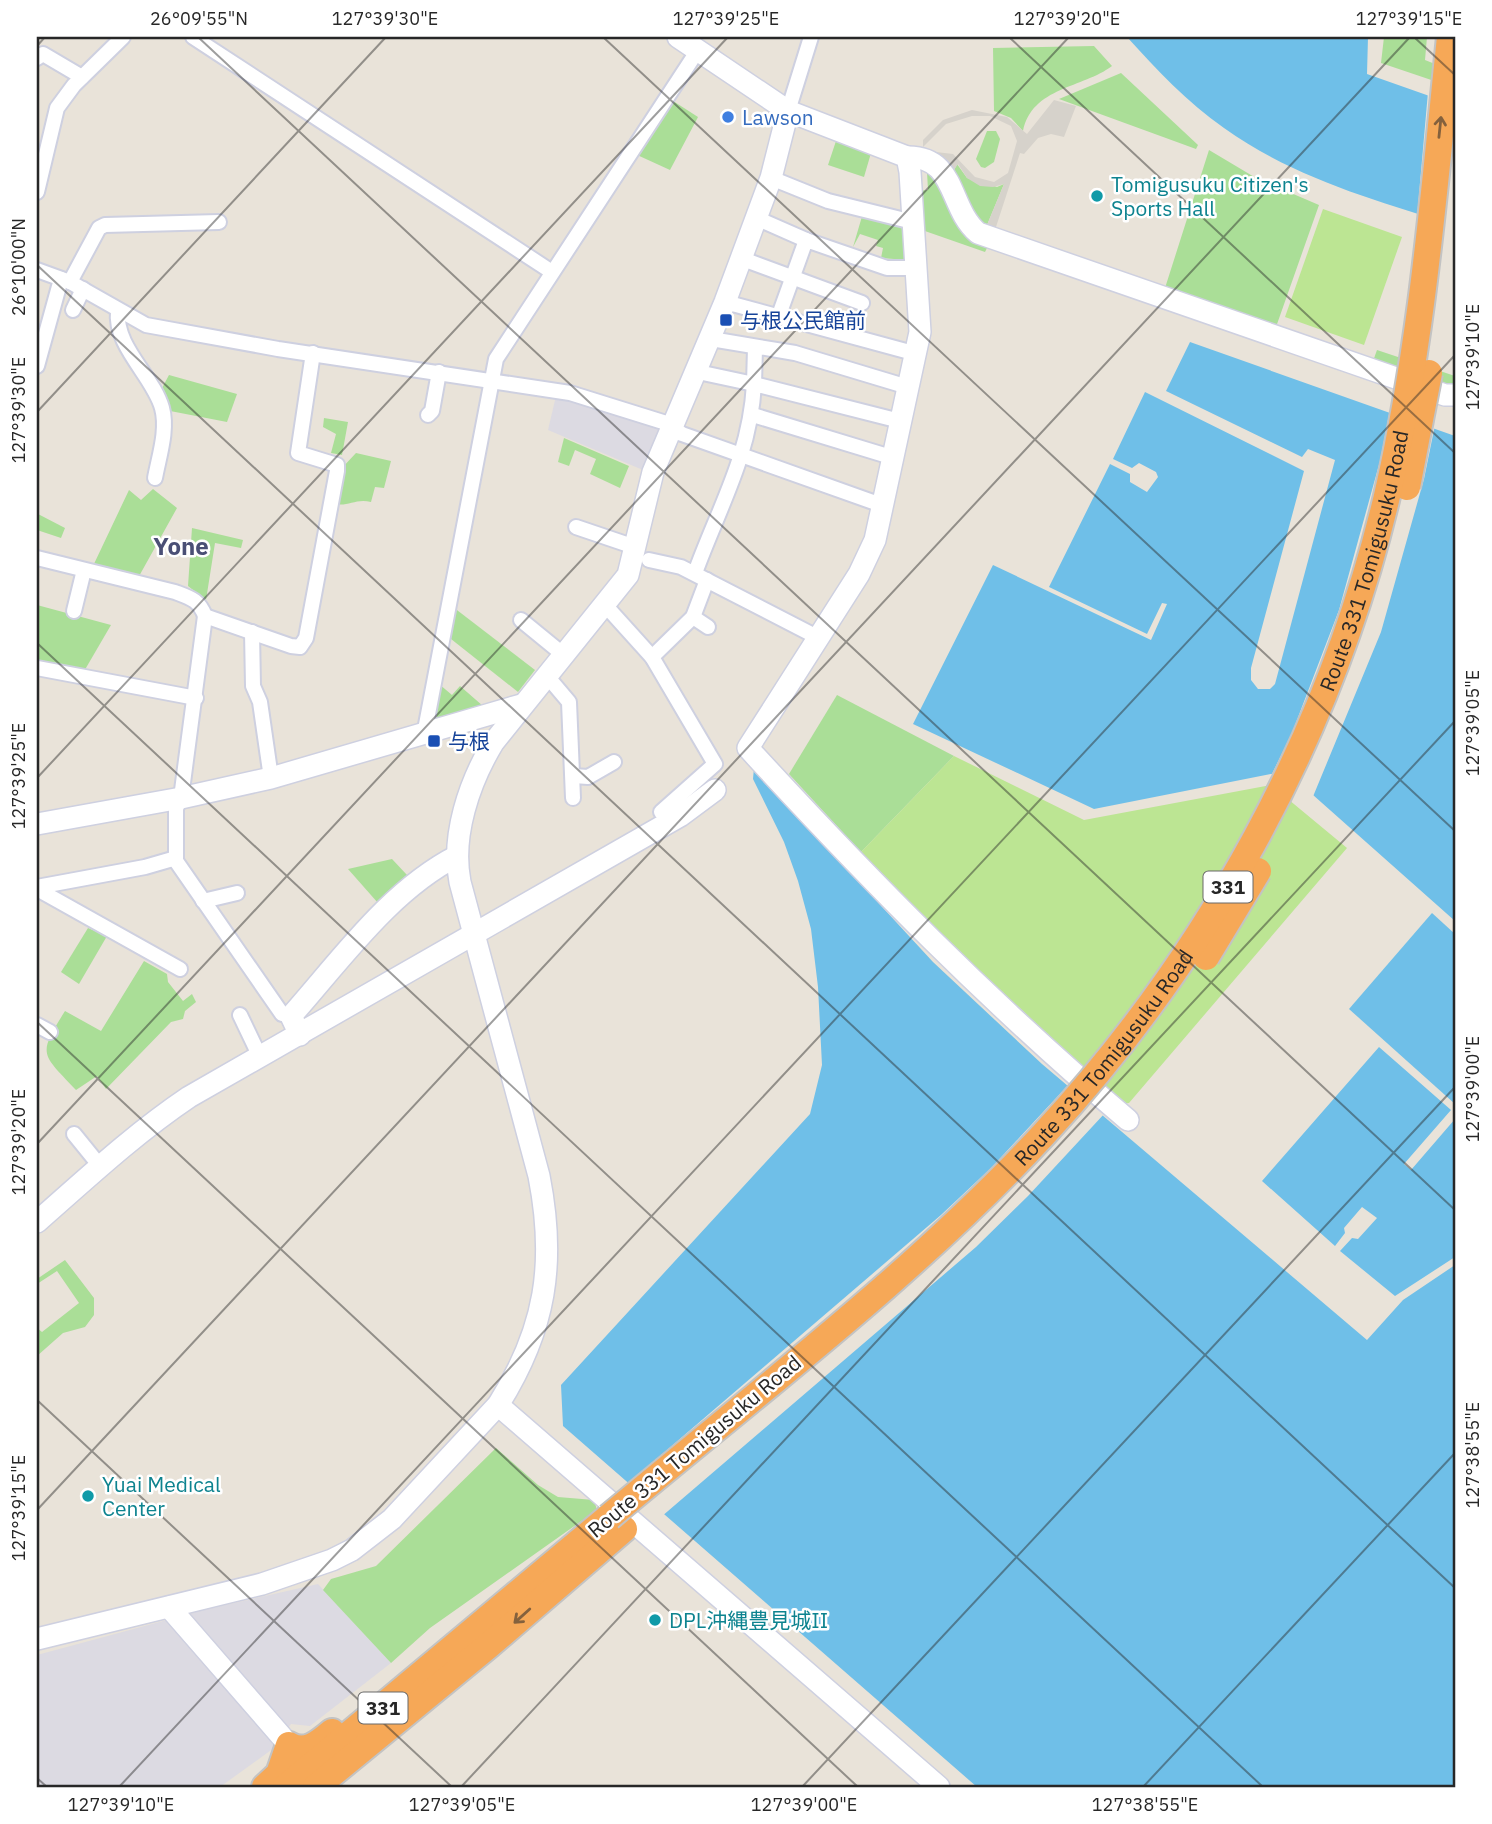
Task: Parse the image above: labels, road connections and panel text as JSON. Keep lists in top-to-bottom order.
{
  "streets": {
    "highway": ["Route 331 Tomigusuku Road", "331"]
  },
  "districts": ["Yone"],
  "places": {
    "other": [
      "Lawson",
      "Tomigusuku Citizen's Sports Hall",
      "Yuai Medical Center",
      "DPL沖縄豊見城II"
    ],
    "transit": ["与根公民館前", "与根"]
  },
  "coordinates": [
    "26°09'55\"N",
    "127°39'30\"E",
    "127°39'25\"E",
    "127°39'20\"E",
    "127°39'15\"E",
    "26°10'00\"N",
    "127°39'10\"E",
    "127°39'05\"E",
    "127°39'00\"E",
    "127°38'55\"E"
  ]
}
